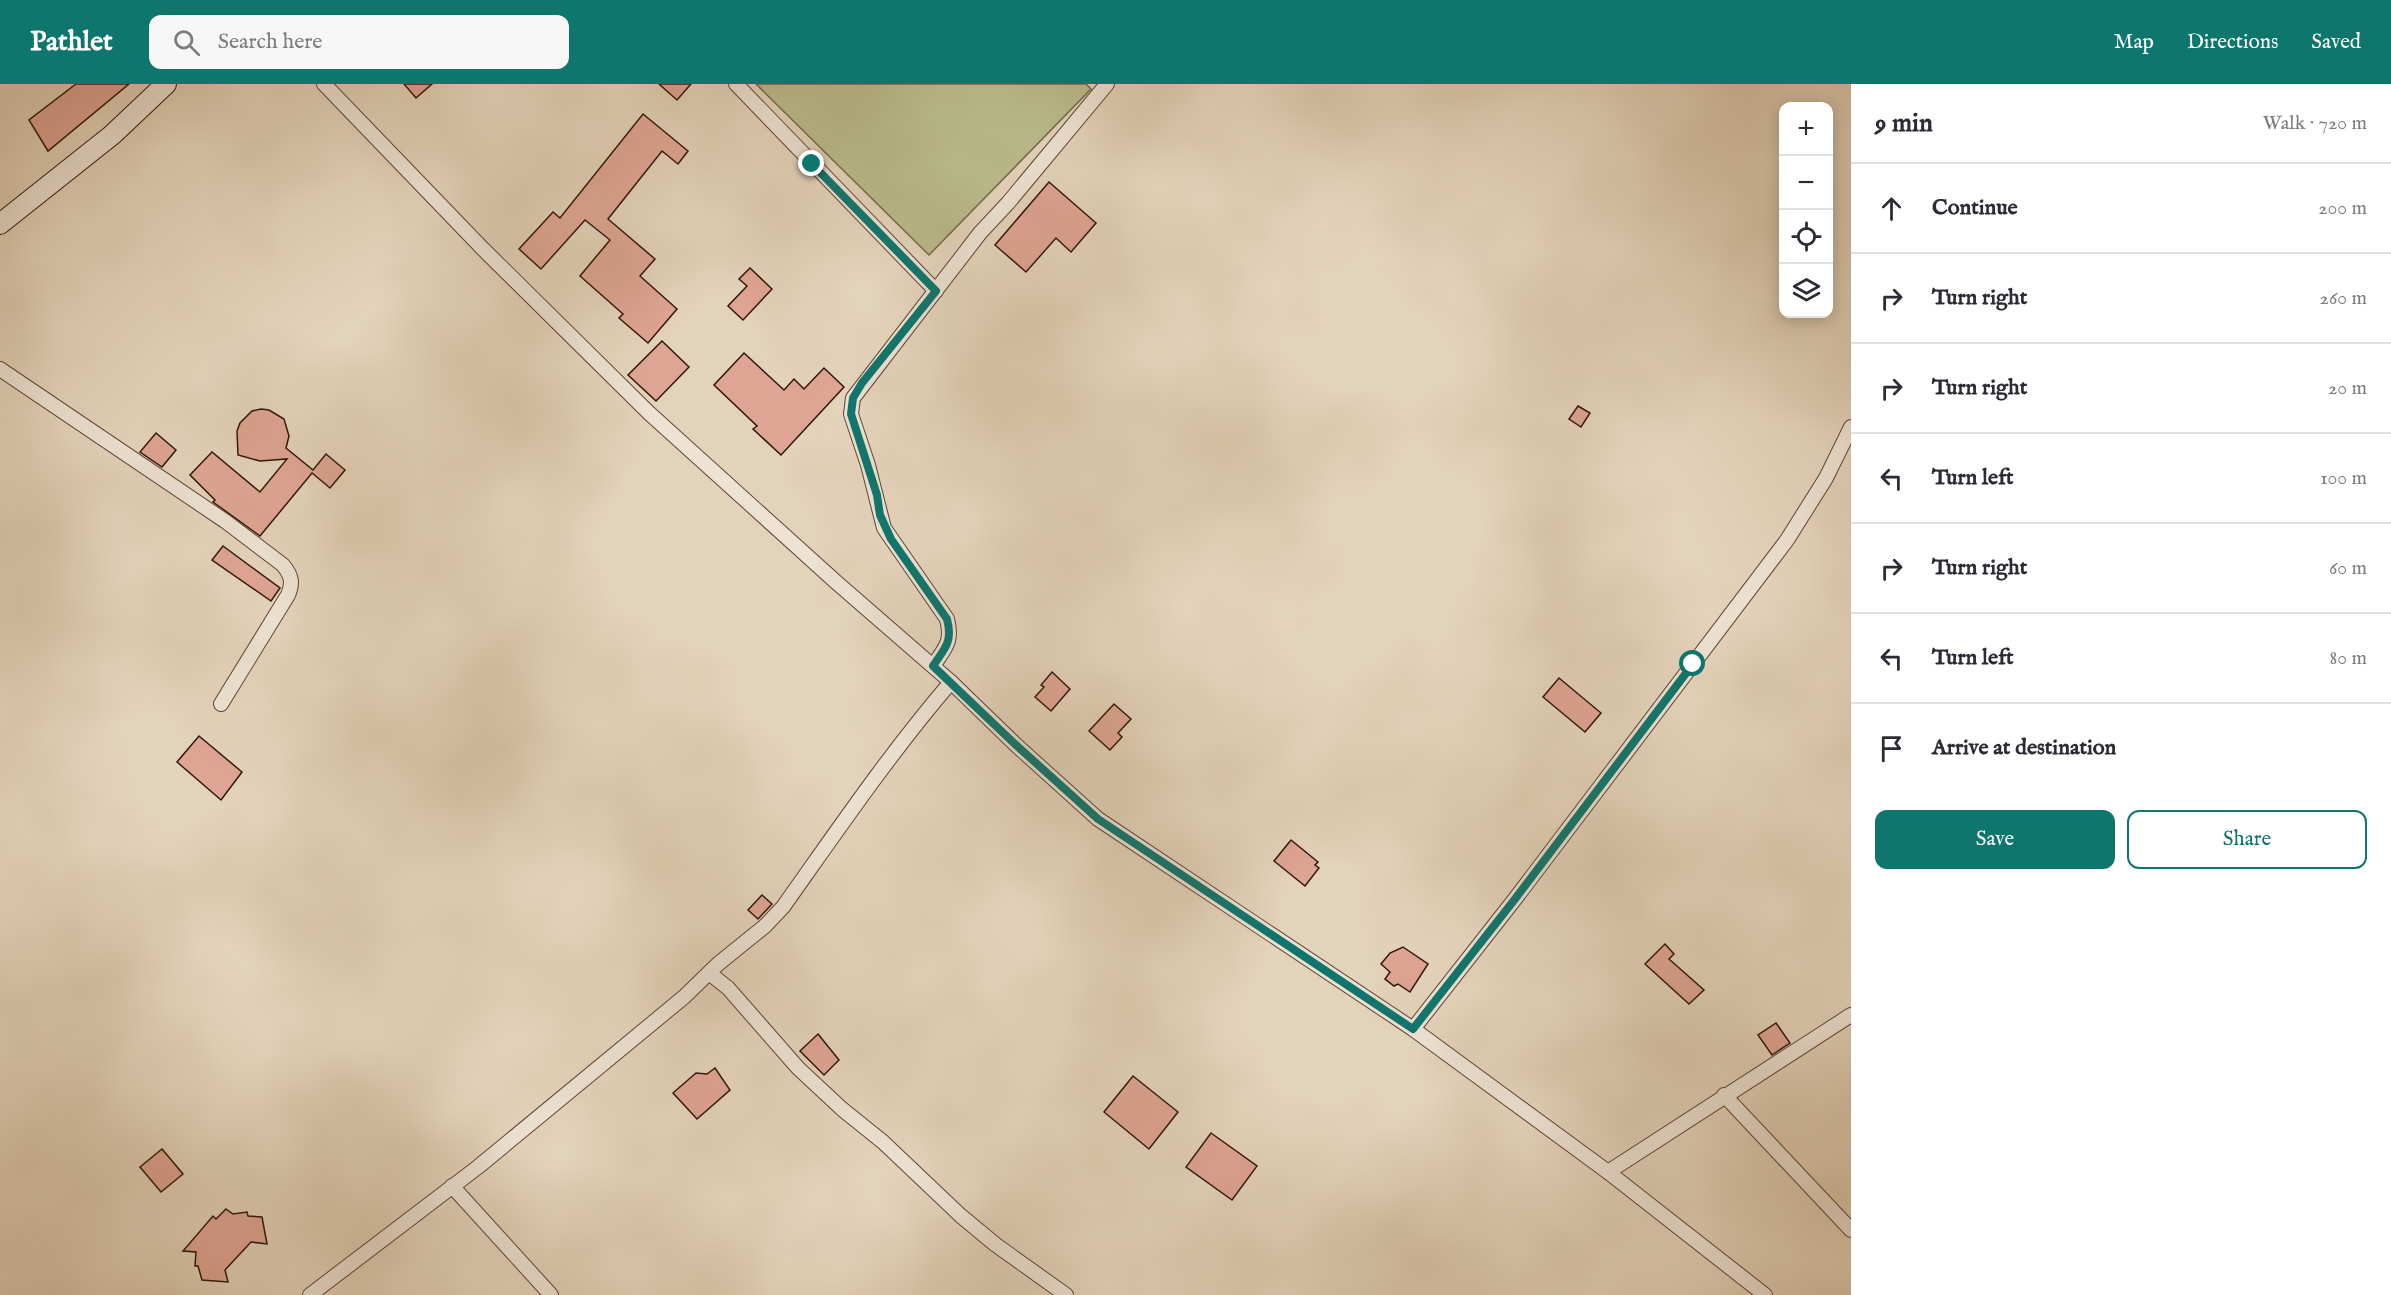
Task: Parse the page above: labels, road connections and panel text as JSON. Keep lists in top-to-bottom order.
{
  "page": {
    "header": "Pathlet",
    "search": "Search here",
    "nav": ["Map", "Directions", "Saved"],
    "heading": ["9 min", "Walk · 720 m"],
    "map_buttons": ["+", "−"],
    "list": [
      ["Continue", "200 m"],
      ["Turn right", "260 m"],
      ["Turn right", "20 m"],
      ["Turn left", "100 m"],
      ["Turn right", "60 m"],
      ["Turn left", "80 m"],
      "Arrive at destination"
    ],
    "buttons": ["Save", "Share"]
  }
}
